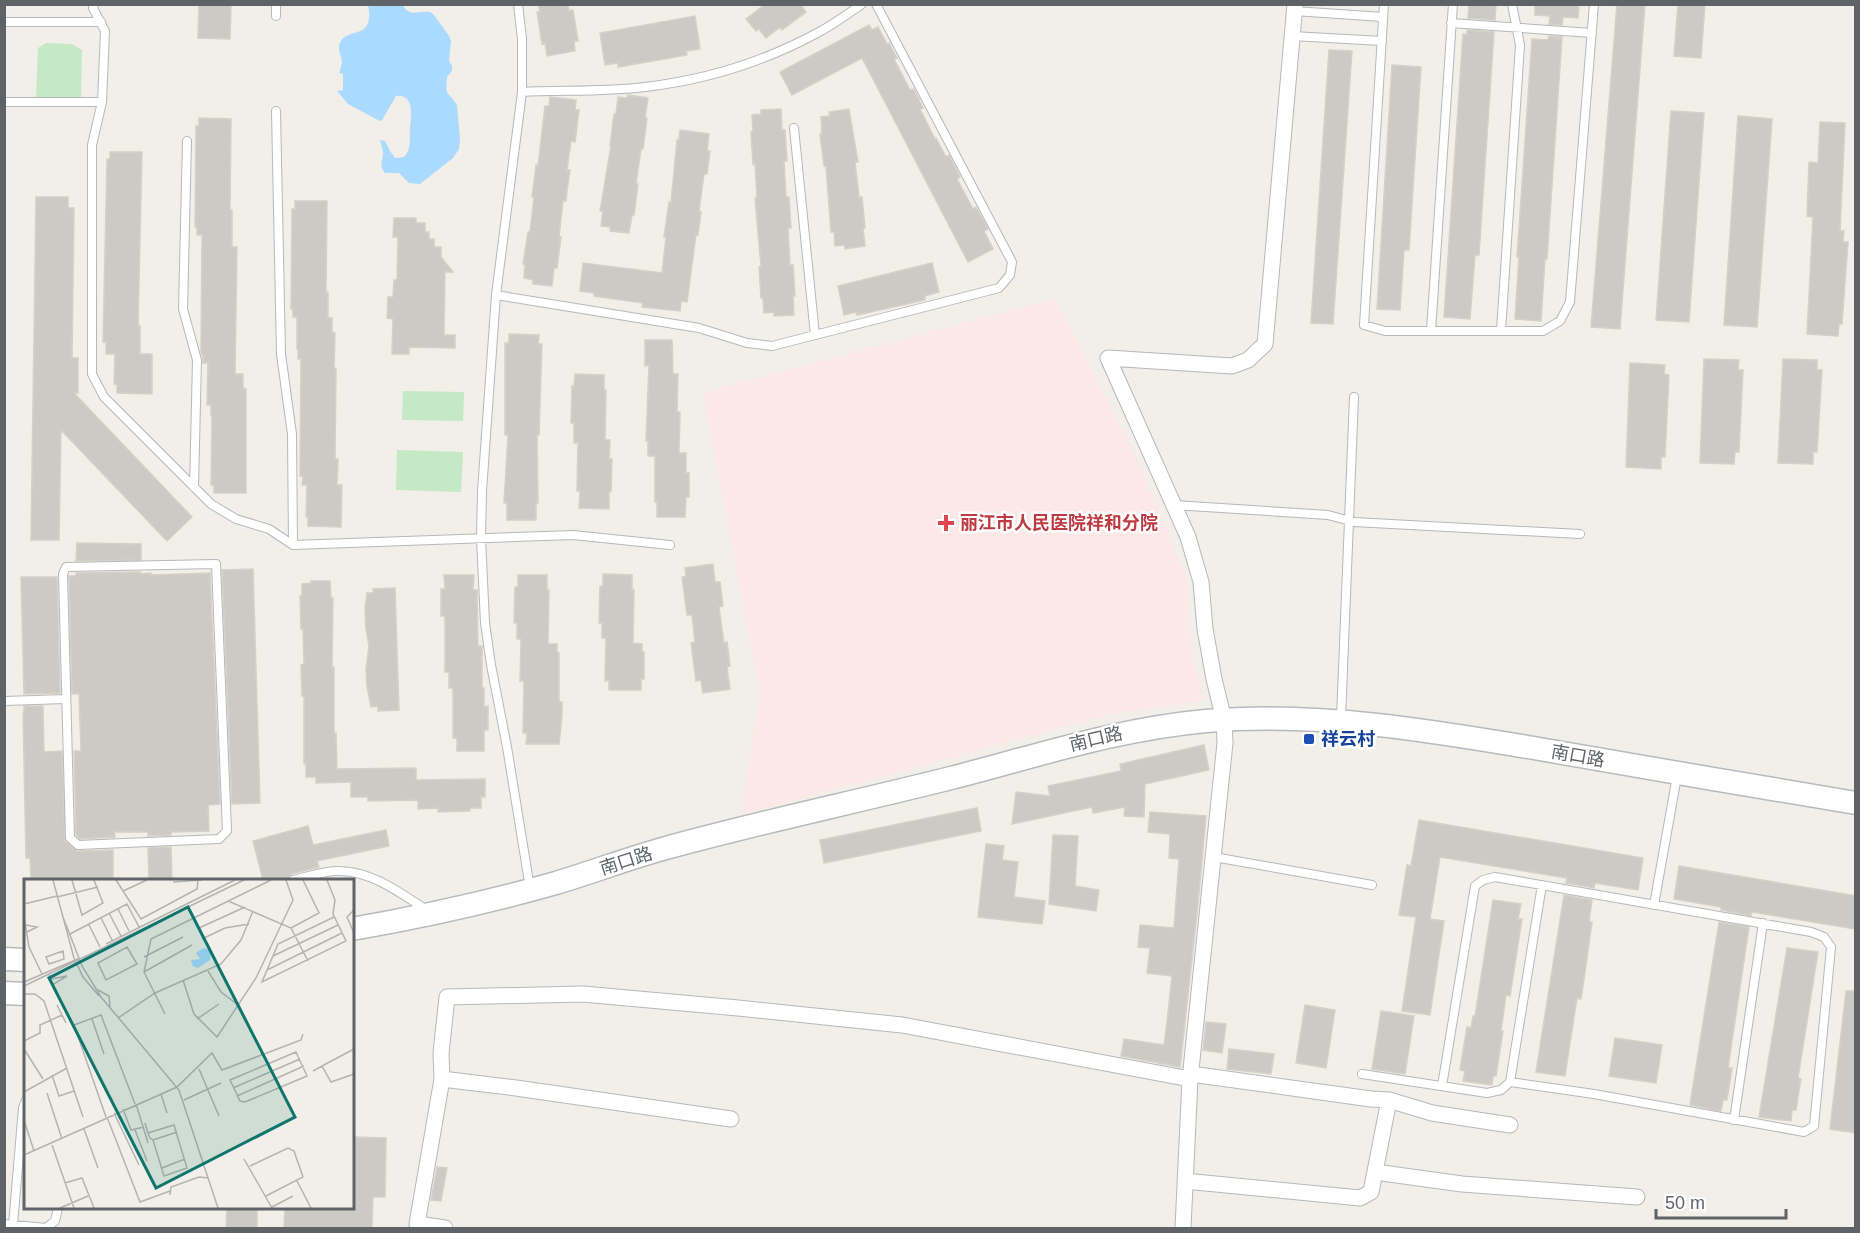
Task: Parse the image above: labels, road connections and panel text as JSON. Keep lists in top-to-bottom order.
{
  "streets": {
    "main road": ["南口路"]
  },
  "places": {
    "health": ["丽江市人民医院祥和分院"],
    "transit": ["祥云村"]
  },
  "scale_bar": "50 m"
}
